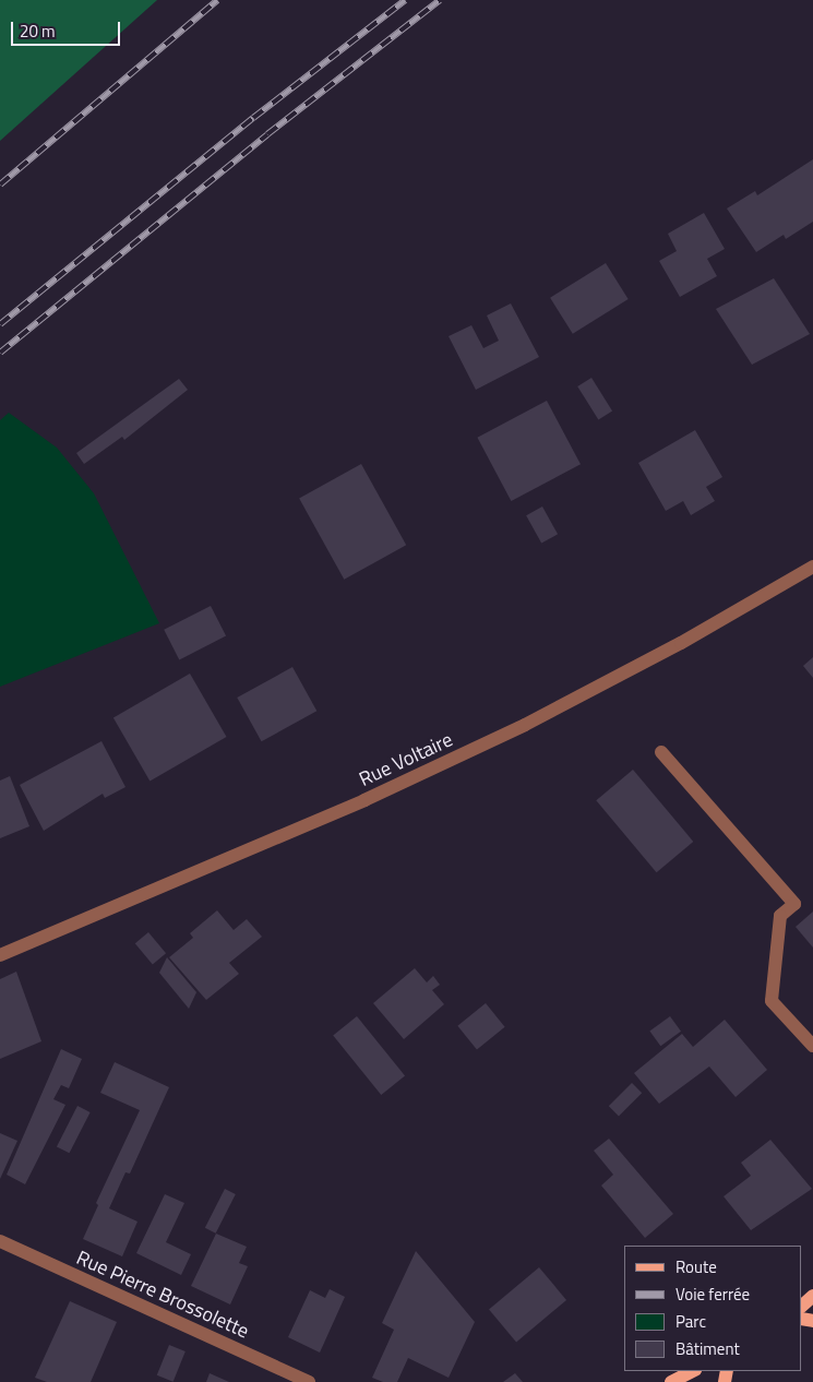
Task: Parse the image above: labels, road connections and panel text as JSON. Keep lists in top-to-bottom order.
{
  "streets": {
    "street": ["Rue Voltaire", "Rue Pierre Brossolette"]
  },
  "legend": [
    "Route",
    "Voie ferrée",
    "Parc",
    "Bâtiment"
  ],
  "scale_bar": "20 m"
}
